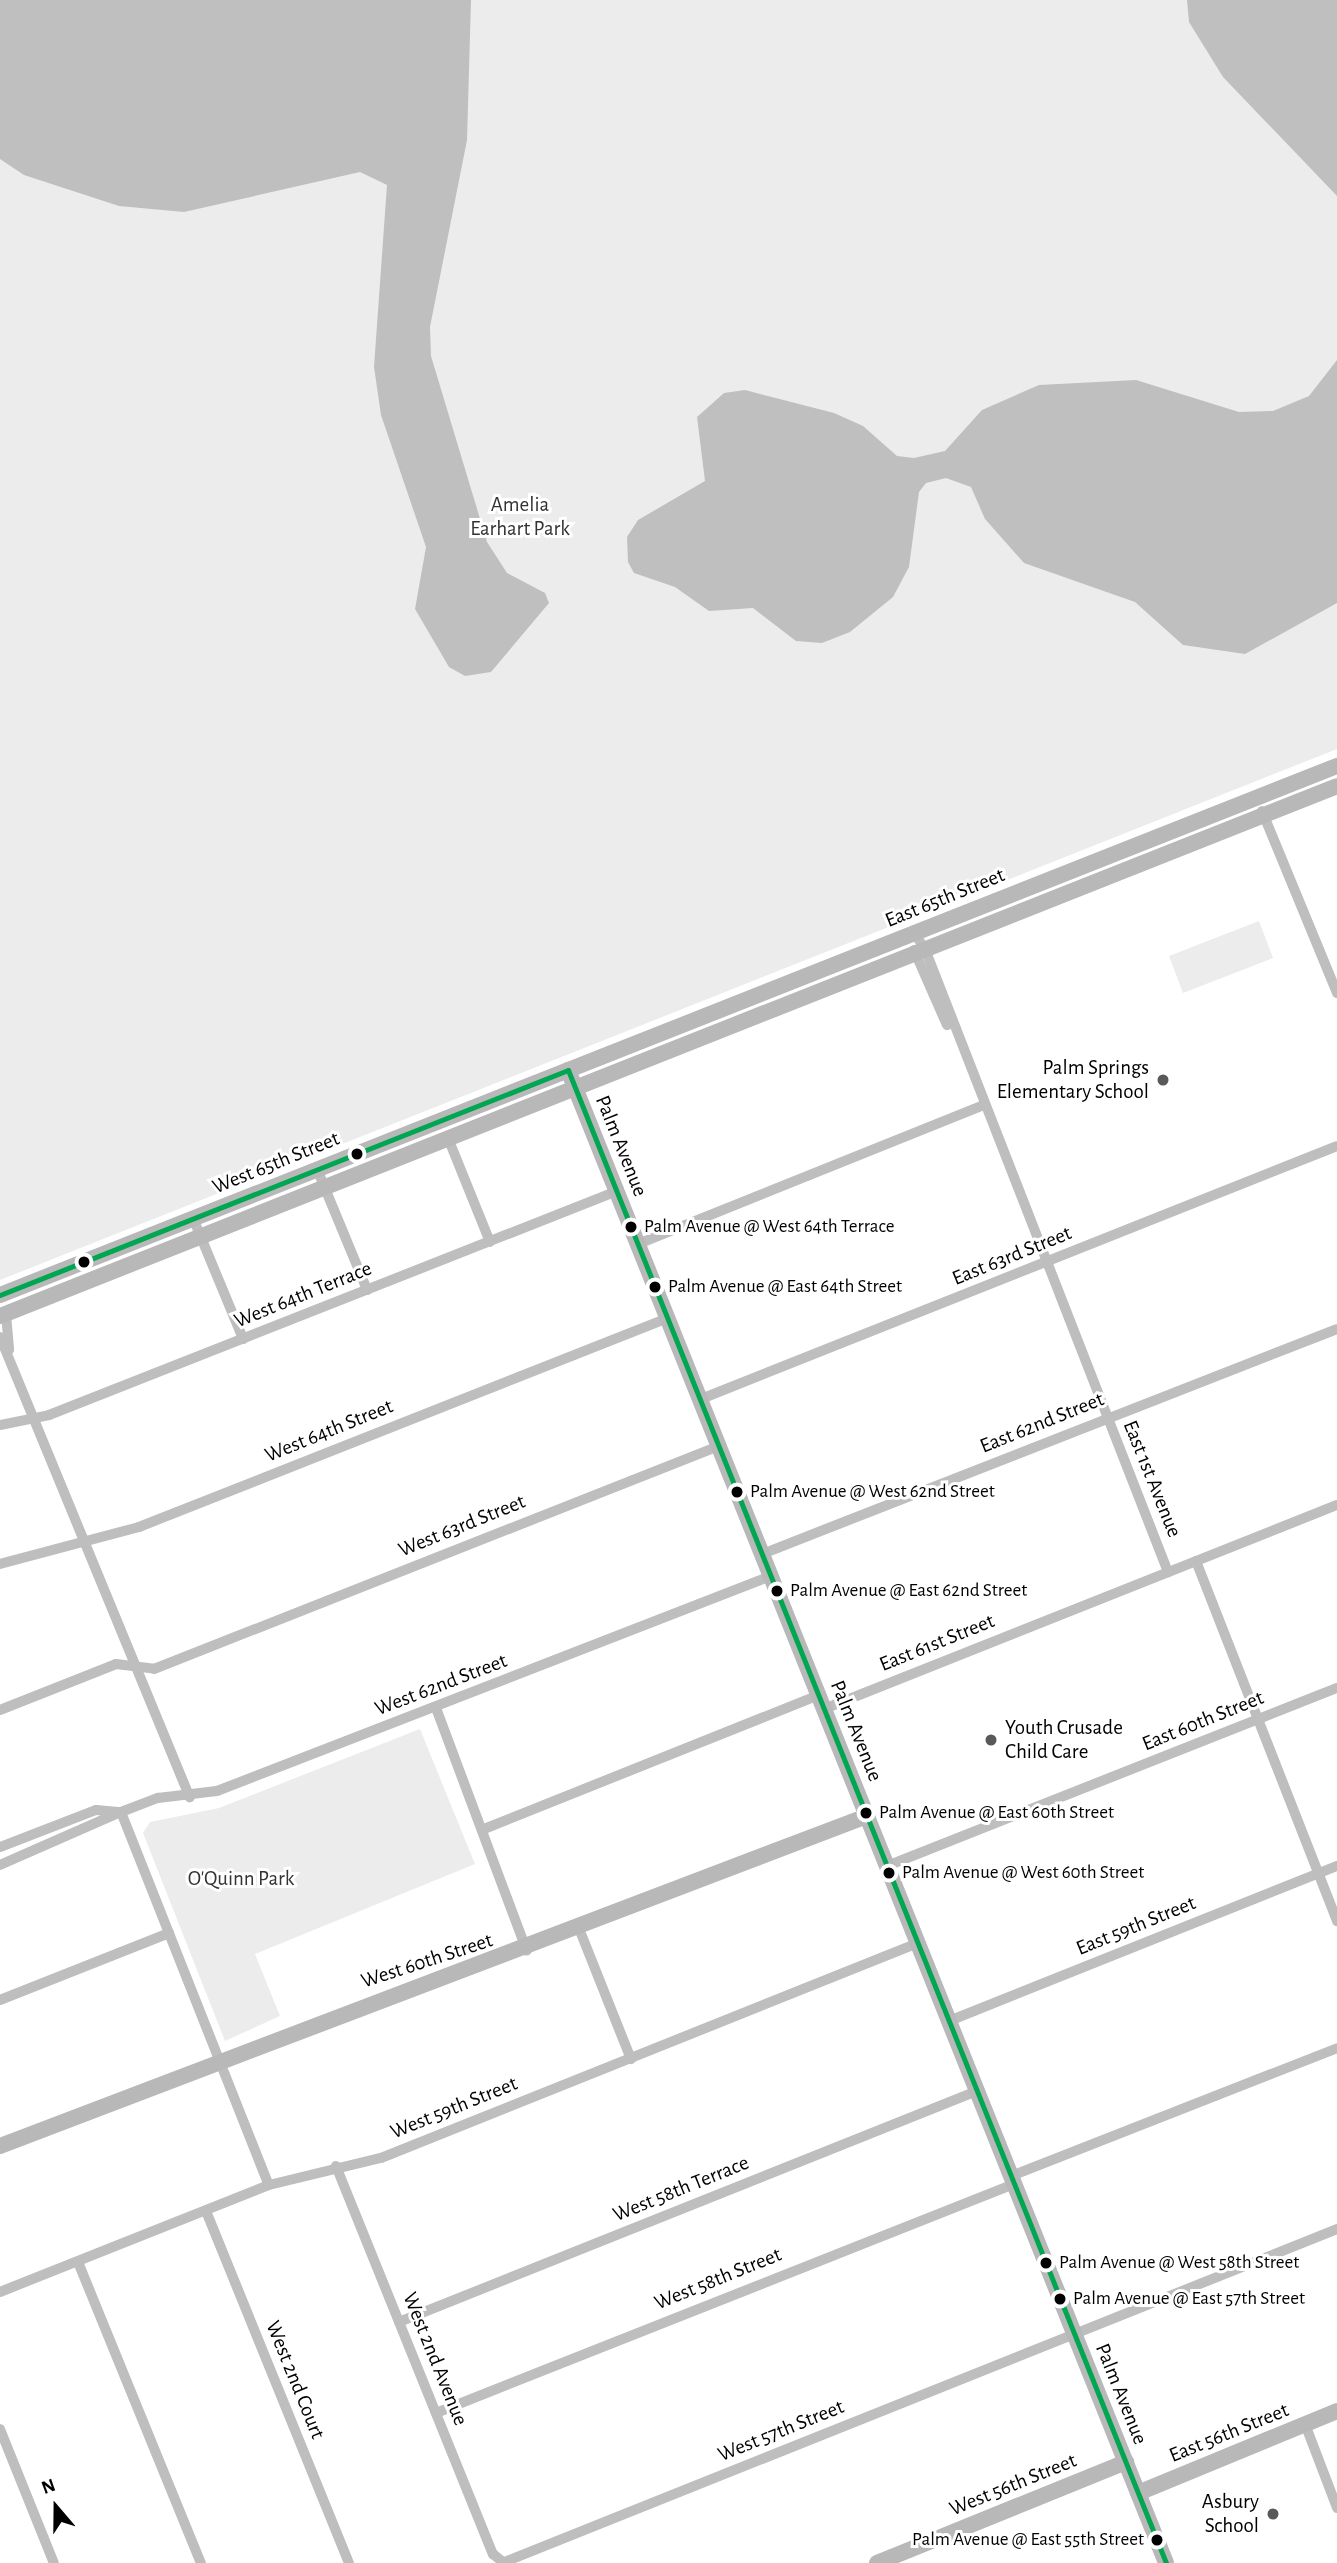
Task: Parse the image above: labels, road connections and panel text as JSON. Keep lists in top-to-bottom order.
{
  "streets": {
    "main road": [
      "East 65th Street",
      "Palm Avenue",
      "West 65th Street",
      "West 60th Street",
      "East 56th Street",
      "West 56th Street"
    ],
    "street": [
      "East 63rd Street",
      "West 64th Terrace",
      "East 62nd Street",
      "West 64th Street",
      "East 1st Avenue",
      "West 63rd Street",
      "East 61st Street",
      "West 62nd Street",
      "East 60th Street",
      "East 59th Street",
      "West 59th Street",
      "West 58th Terrace",
      "West 58th Street",
      "West 2nd Avenue",
      "West 2nd Court",
      "West 57th Street"
    ]
  },
  "crossings": [
    ["East 65th Street", "Palm Avenue"],
    ["East 65th Street", "West 65th Street"],
    ["East 65th Street", "East 1st Avenue"],
    ["Palm Avenue", "West 65th Street"],
    ["Palm Avenue", "East 63rd Street"],
    ["Palm Avenue", "West 64th Terrace"],
    ["Palm Avenue", "East 62nd Street"],
    ["Palm Avenue", "West 64th Street"],
    ["Palm Avenue", "West 63rd Street"],
    ["Palm Avenue", "East 61st Street"],
    ["Palm Avenue", "West 62nd Street"],
    ["Palm Avenue", "East 60th Street"],
    ["Palm Avenue", "East 59th Street"],
    ["Palm Avenue", "West 60th Street"],
    ["Palm Avenue", "West 59th Street"],
    ["Palm Avenue", "West 58th Terrace"],
    ["Palm Avenue", "West 58th Street"],
    ["Palm Avenue", "West 57th Street"],
    ["Palm Avenue", "East 56th Street"],
    ["Palm Avenue", "West 56th Street"],
    ["East 63rd Street", "East 1st Avenue"],
    ["East 62nd Street", "East 1st Avenue"],
    ["East 1st Avenue", "East 61st Street"],
    ["East 1st Avenue", "East 60th Street"],
    ["East 1st Avenue", "East 59th Street"],
    ["West 59th Street", "West 2nd Avenue"],
    ["West 59th Street", "West 2nd Court"],
    ["West 58th Terrace", "West 2nd Avenue"],
    ["West 58th Street", "West 2nd Avenue"],
    ["West 2nd Avenue", "West 57th Street"]
  ],
  "parks": ["Amelia Earhart Park", "O'Quinn Park"],
  "places": [
    "Palm Springs Elementary School",
    "Palm Avenue @ West 64th Terrace",
    "Palm Avenue @ East 64th Street",
    "Palm Avenue @ West 62nd Street",
    "Palm Avenue @ East 62nd Street",
    "Youth Crusade Child Care",
    "Palm Avenue @ East 60th Street",
    "Palm Avenue @ West 60th Street",
    "Palm Avenue @ West 58th Street",
    "Palm Avenue @ East 57th Street",
    "Asbury School",
    "Palm Avenue @ East 55th Street"
  ],
  "north": "top"
}
